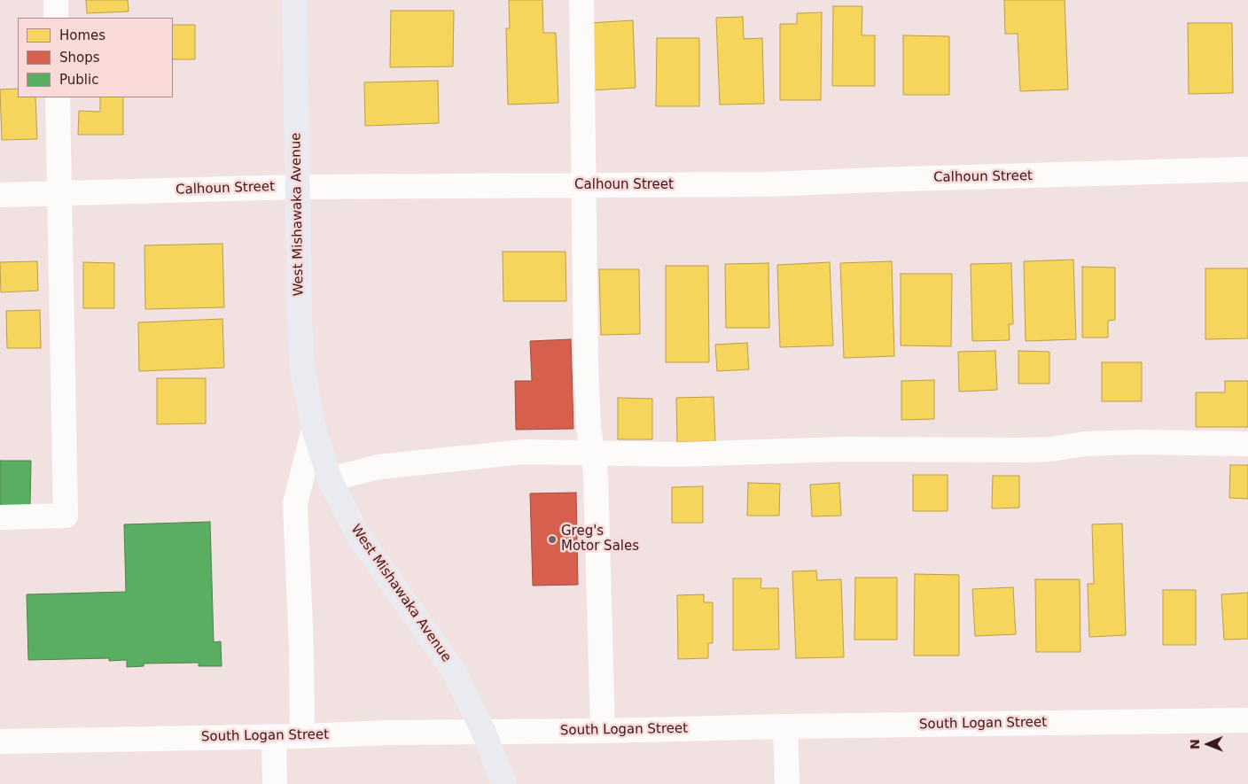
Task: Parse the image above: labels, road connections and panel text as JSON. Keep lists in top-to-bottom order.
{
  "streets": {
    "main road": ["West Mishawaka Avenue"],
    "street": ["Calhoun Street", "South Logan Street"]
  },
  "crossings": [
    ["Calhoun Street", "West Mishawaka Avenue"],
    ["West Mishawaka Avenue", "South Logan Street"]
  ],
  "places": ["Greg's Motor Sales"],
  "legend": ["Homes", "Shops", "Public"],
  "north": "left"
}
